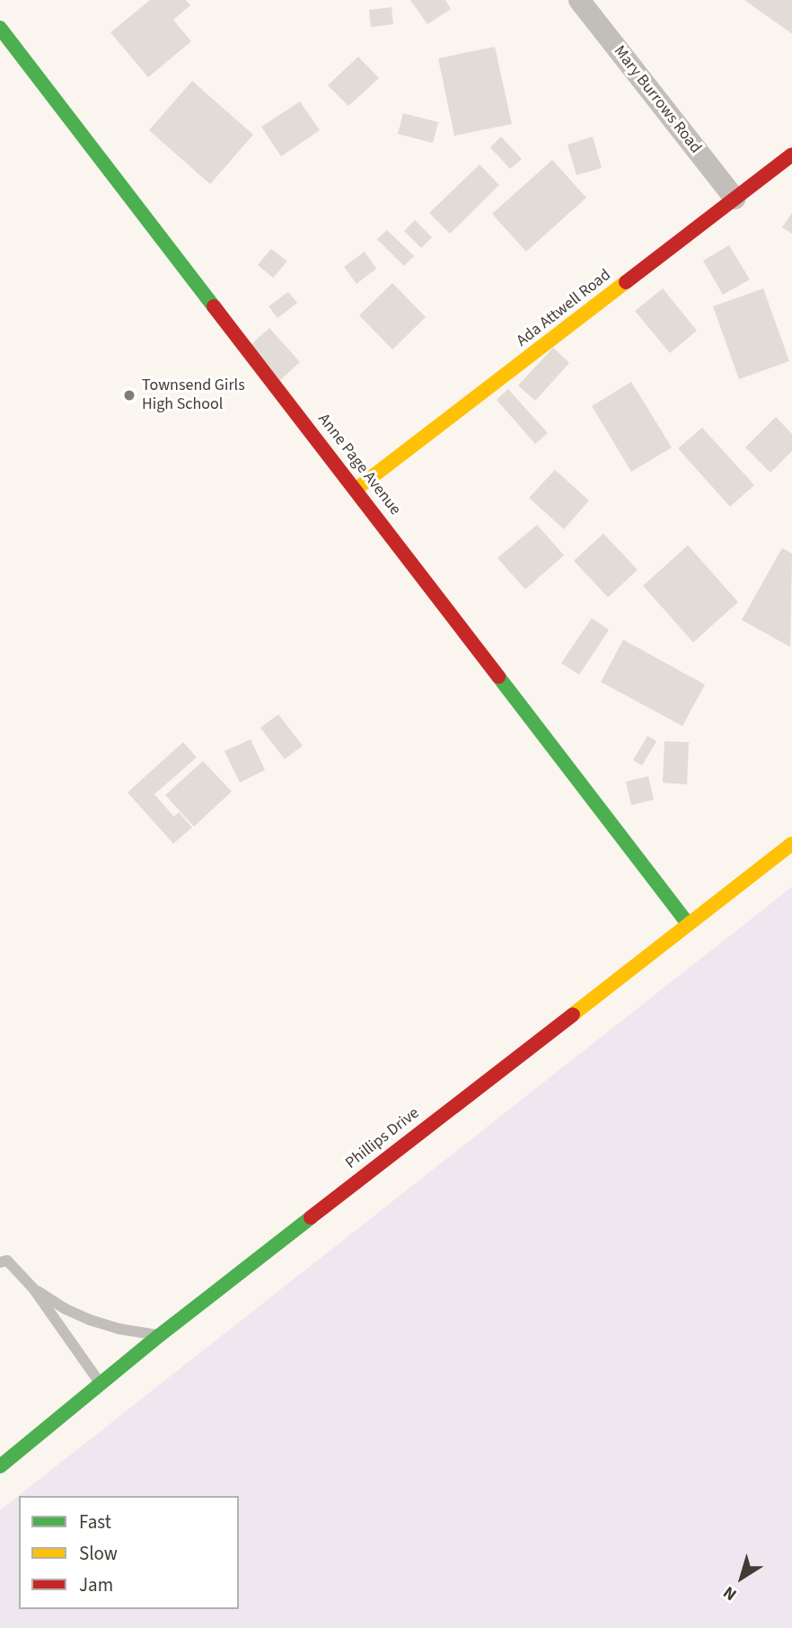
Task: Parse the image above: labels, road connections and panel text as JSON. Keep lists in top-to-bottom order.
{
  "streets": {
    "street": [
      "Mary Burrows Road",
      "Ada Attwell Road",
      "Anne Page Avenue",
      "Phillips Drive"
    ]
  },
  "crossings": [
    ["Mary Burrows Road", "Ada Attwell Road"],
    ["Ada Attwell Road", "Anne Page Avenue"],
    ["Anne Page Avenue", "Phillips Drive"]
  ],
  "places": ["Townsend Girls High School"],
  "legend": ["Fast", "Slow", "Jam"],
  "north": "bottom left"
}
